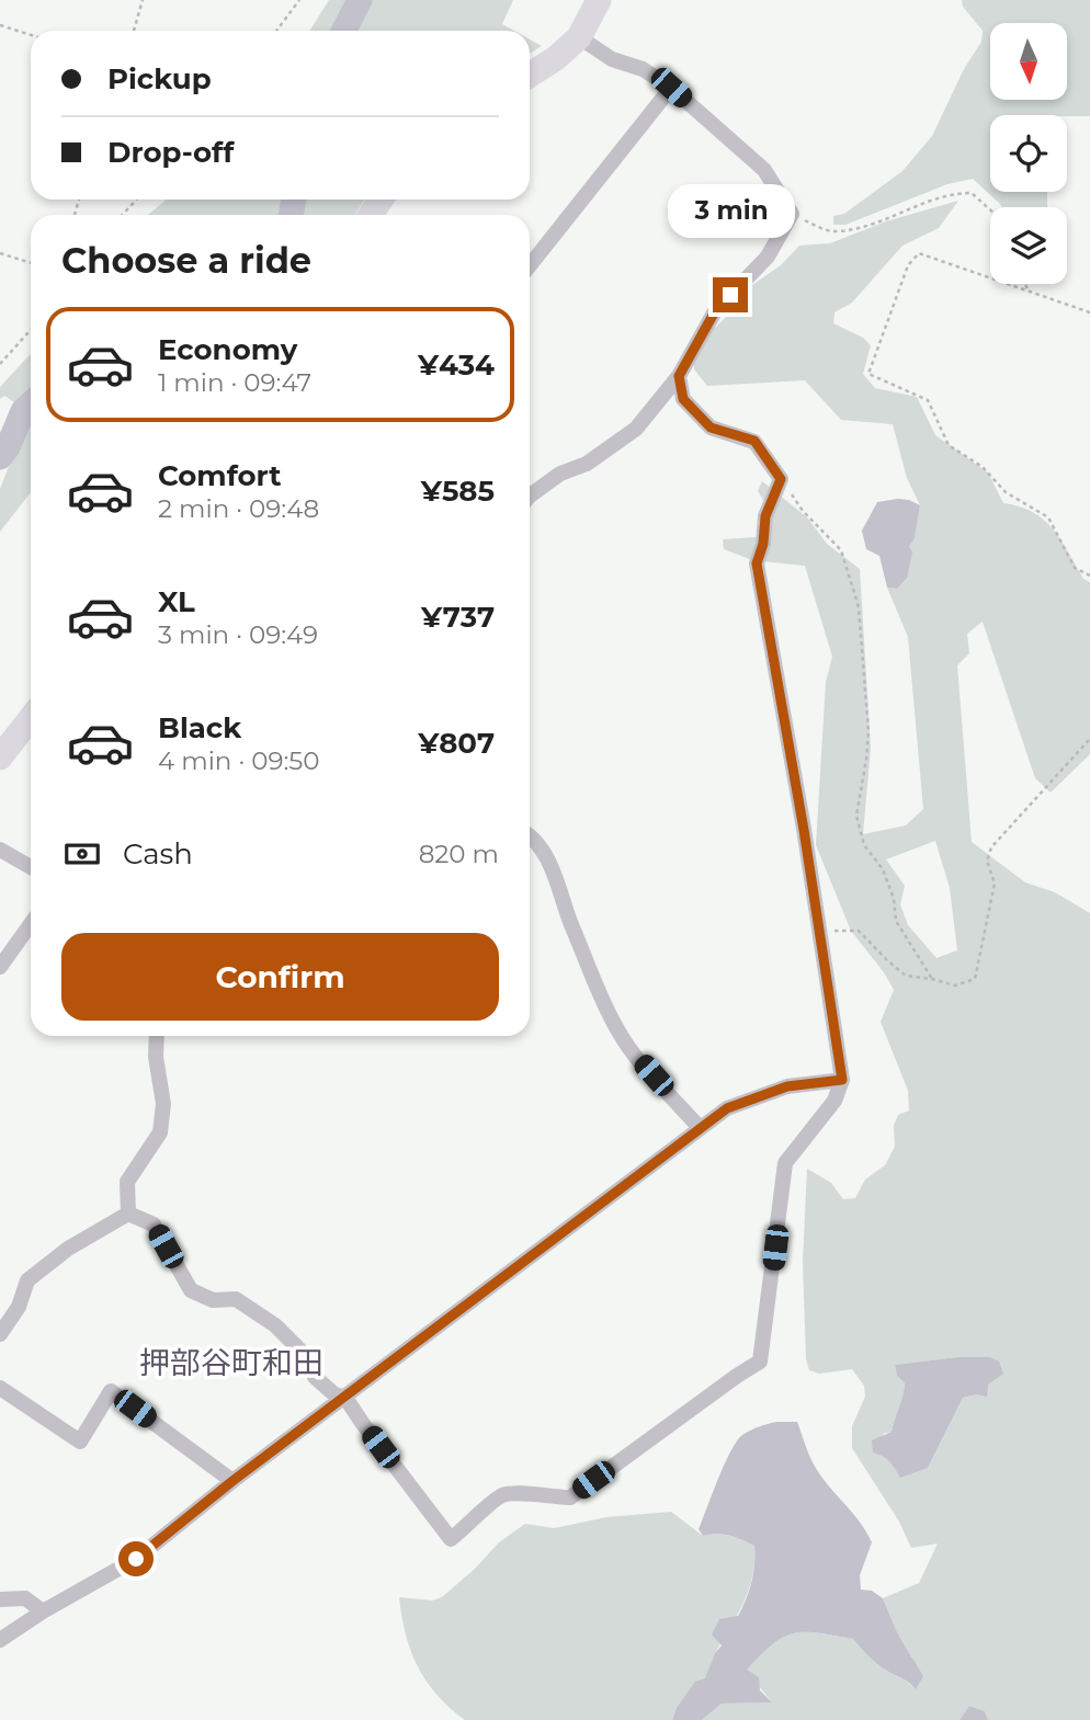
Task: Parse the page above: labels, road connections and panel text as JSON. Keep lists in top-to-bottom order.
{
  "districts": ["押部谷町和田"],
  "north": "bottom",
  "page": {
    "banner": ["Pickup", "Drop-off"],
    "bubble": "3 min",
    "heading": "Choose a ride",
    "list": [
      {
        "name": "Economy",
        "note": "1 min · 09:47",
        "value": "¥434"
      },
      {
        "name": "Comfort",
        "note": "2 min · 09:48",
        "value": "¥585"
      },
      {
        "name": "XL",
        "note": "3 min · 09:49",
        "value": "¥737"
      },
      {
        "name": "Black",
        "note": "4 min · 09:50",
        "value": "¥807"
      }
    ],
    "pay": ["Cash", "820 m"],
    "buttons": "Confirm"
  }
}
